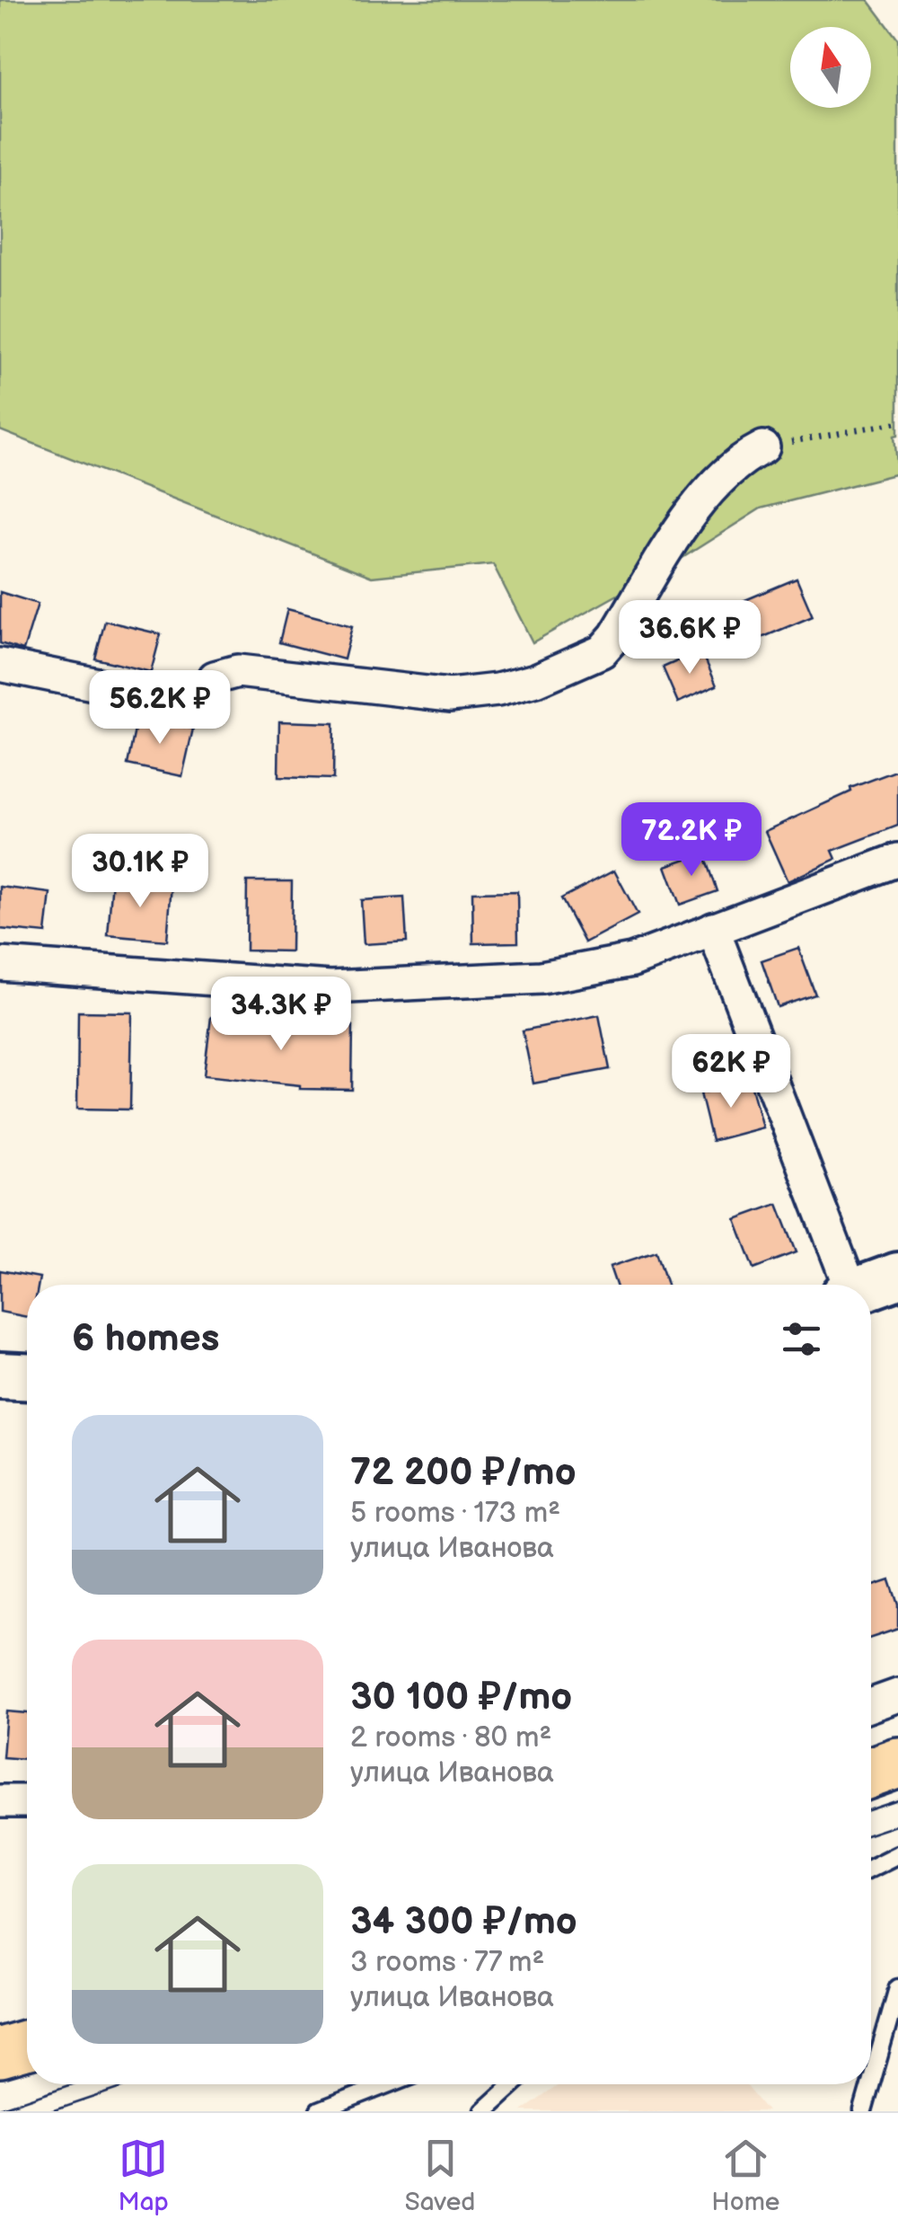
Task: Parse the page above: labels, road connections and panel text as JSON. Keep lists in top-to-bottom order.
{
  "north": "top",
  "page": {
    "price": [
      "36.6K ₽",
      "56.2K ₽",
      "72.2K ₽",
      "30.1K ₽",
      "34.3K ₽",
      "62K ₽"
    ],
    "heading": "6 homes",
    "list": [
      {
        "name": "72 200 ₽/mo",
        "note": "5 rooms · 173 m² · улица Иванова"
      },
      {
        "name": "30 100 ₽/mo",
        "note": "2 rooms · 80 m² · улица Иванова"
      },
      {
        "name": "34 300 ₽/mo",
        "note": "3 rooms · 77 m² · улица Иванова"
      }
    ],
    "tabs": ["Map", "Saved", "Home"]
  }
}
